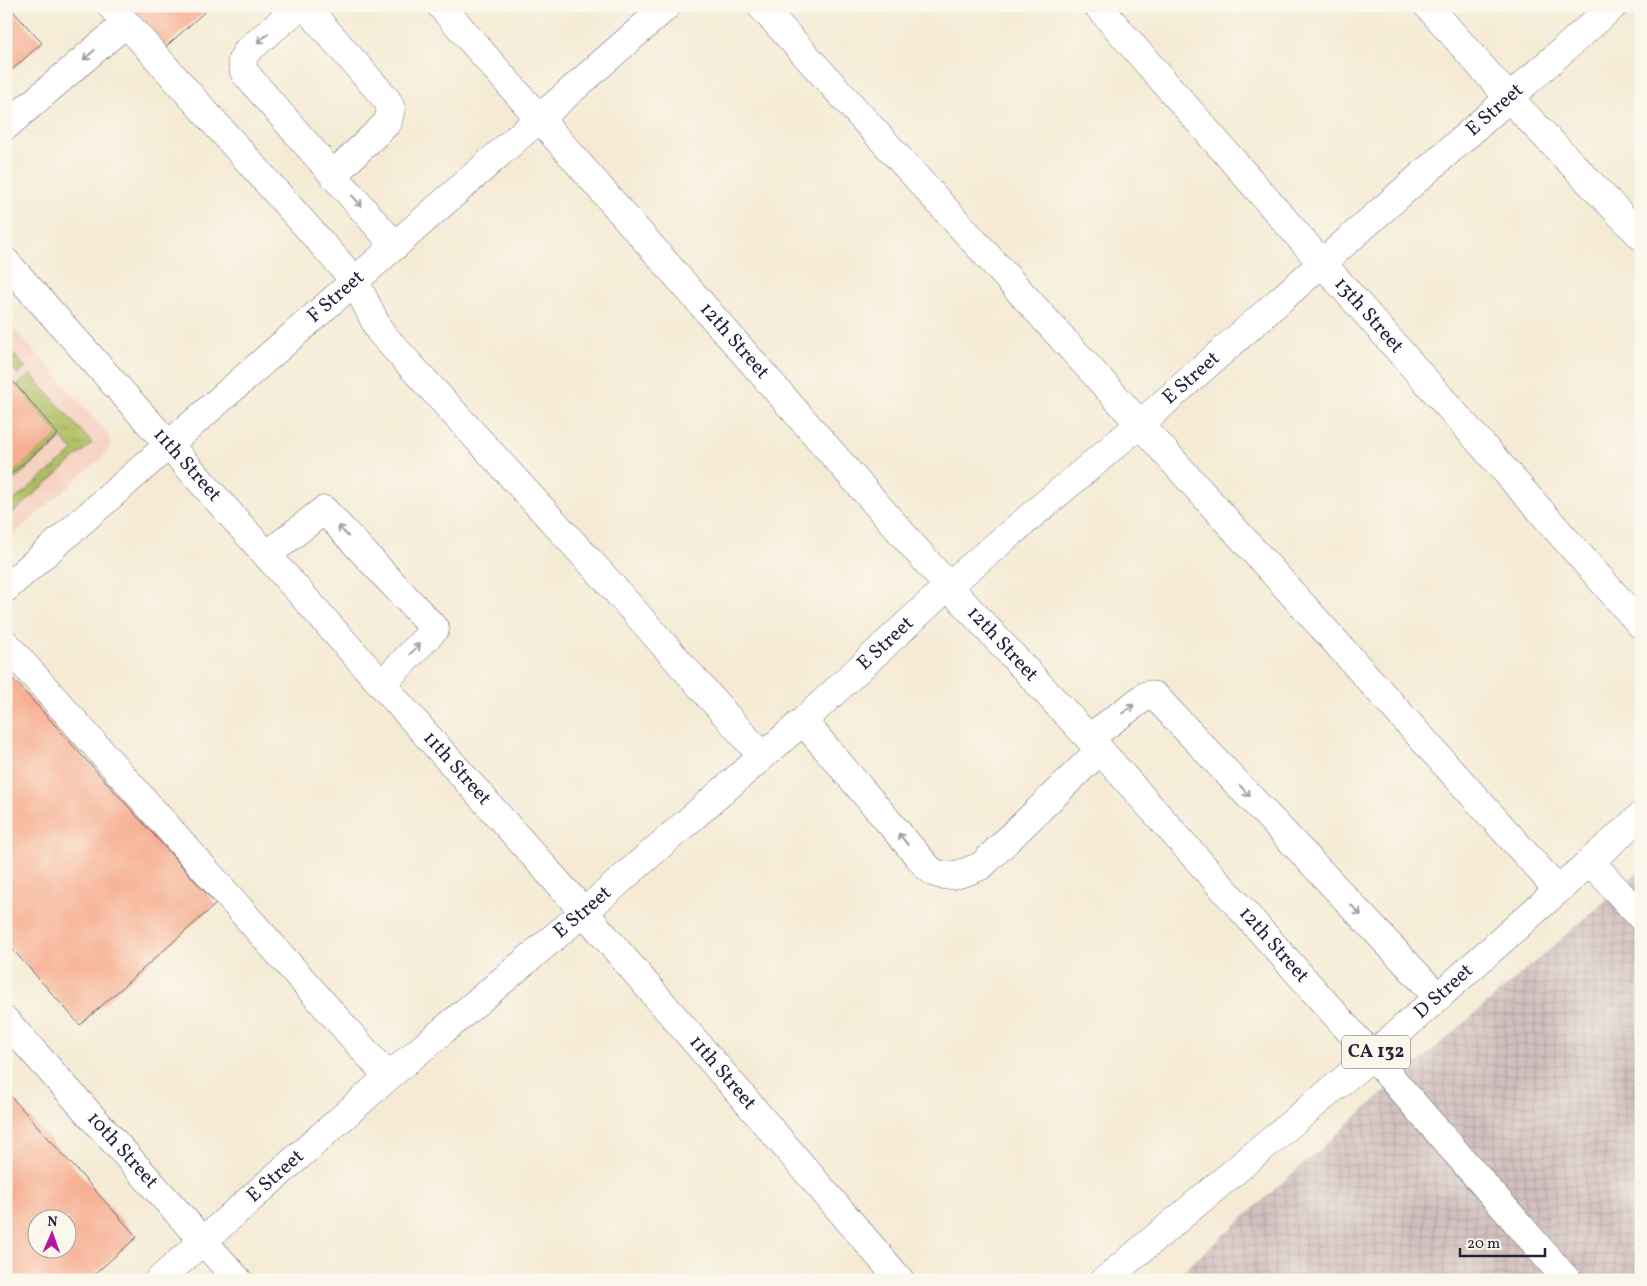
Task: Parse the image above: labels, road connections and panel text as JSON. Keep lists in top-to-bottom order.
{
  "streets": {
    "street": [
      "E Street",
      "F Street",
      "13th Street",
      "12th Street",
      "11th Street",
      "D Street",
      "CA 132",
      "10th Street"
    ]
  },
  "crossings": [
    ["E Street", "13th Street"],
    ["E Street", "12th Street"],
    ["E Street", "11th Street"],
    ["E Street", "10th Street"],
    ["F Street", "12th Street"],
    ["F Street", "11th Street"],
    ["12th Street", "D Street"]
  ],
  "scale_bar": "20 m",
  "north": "top"
}
